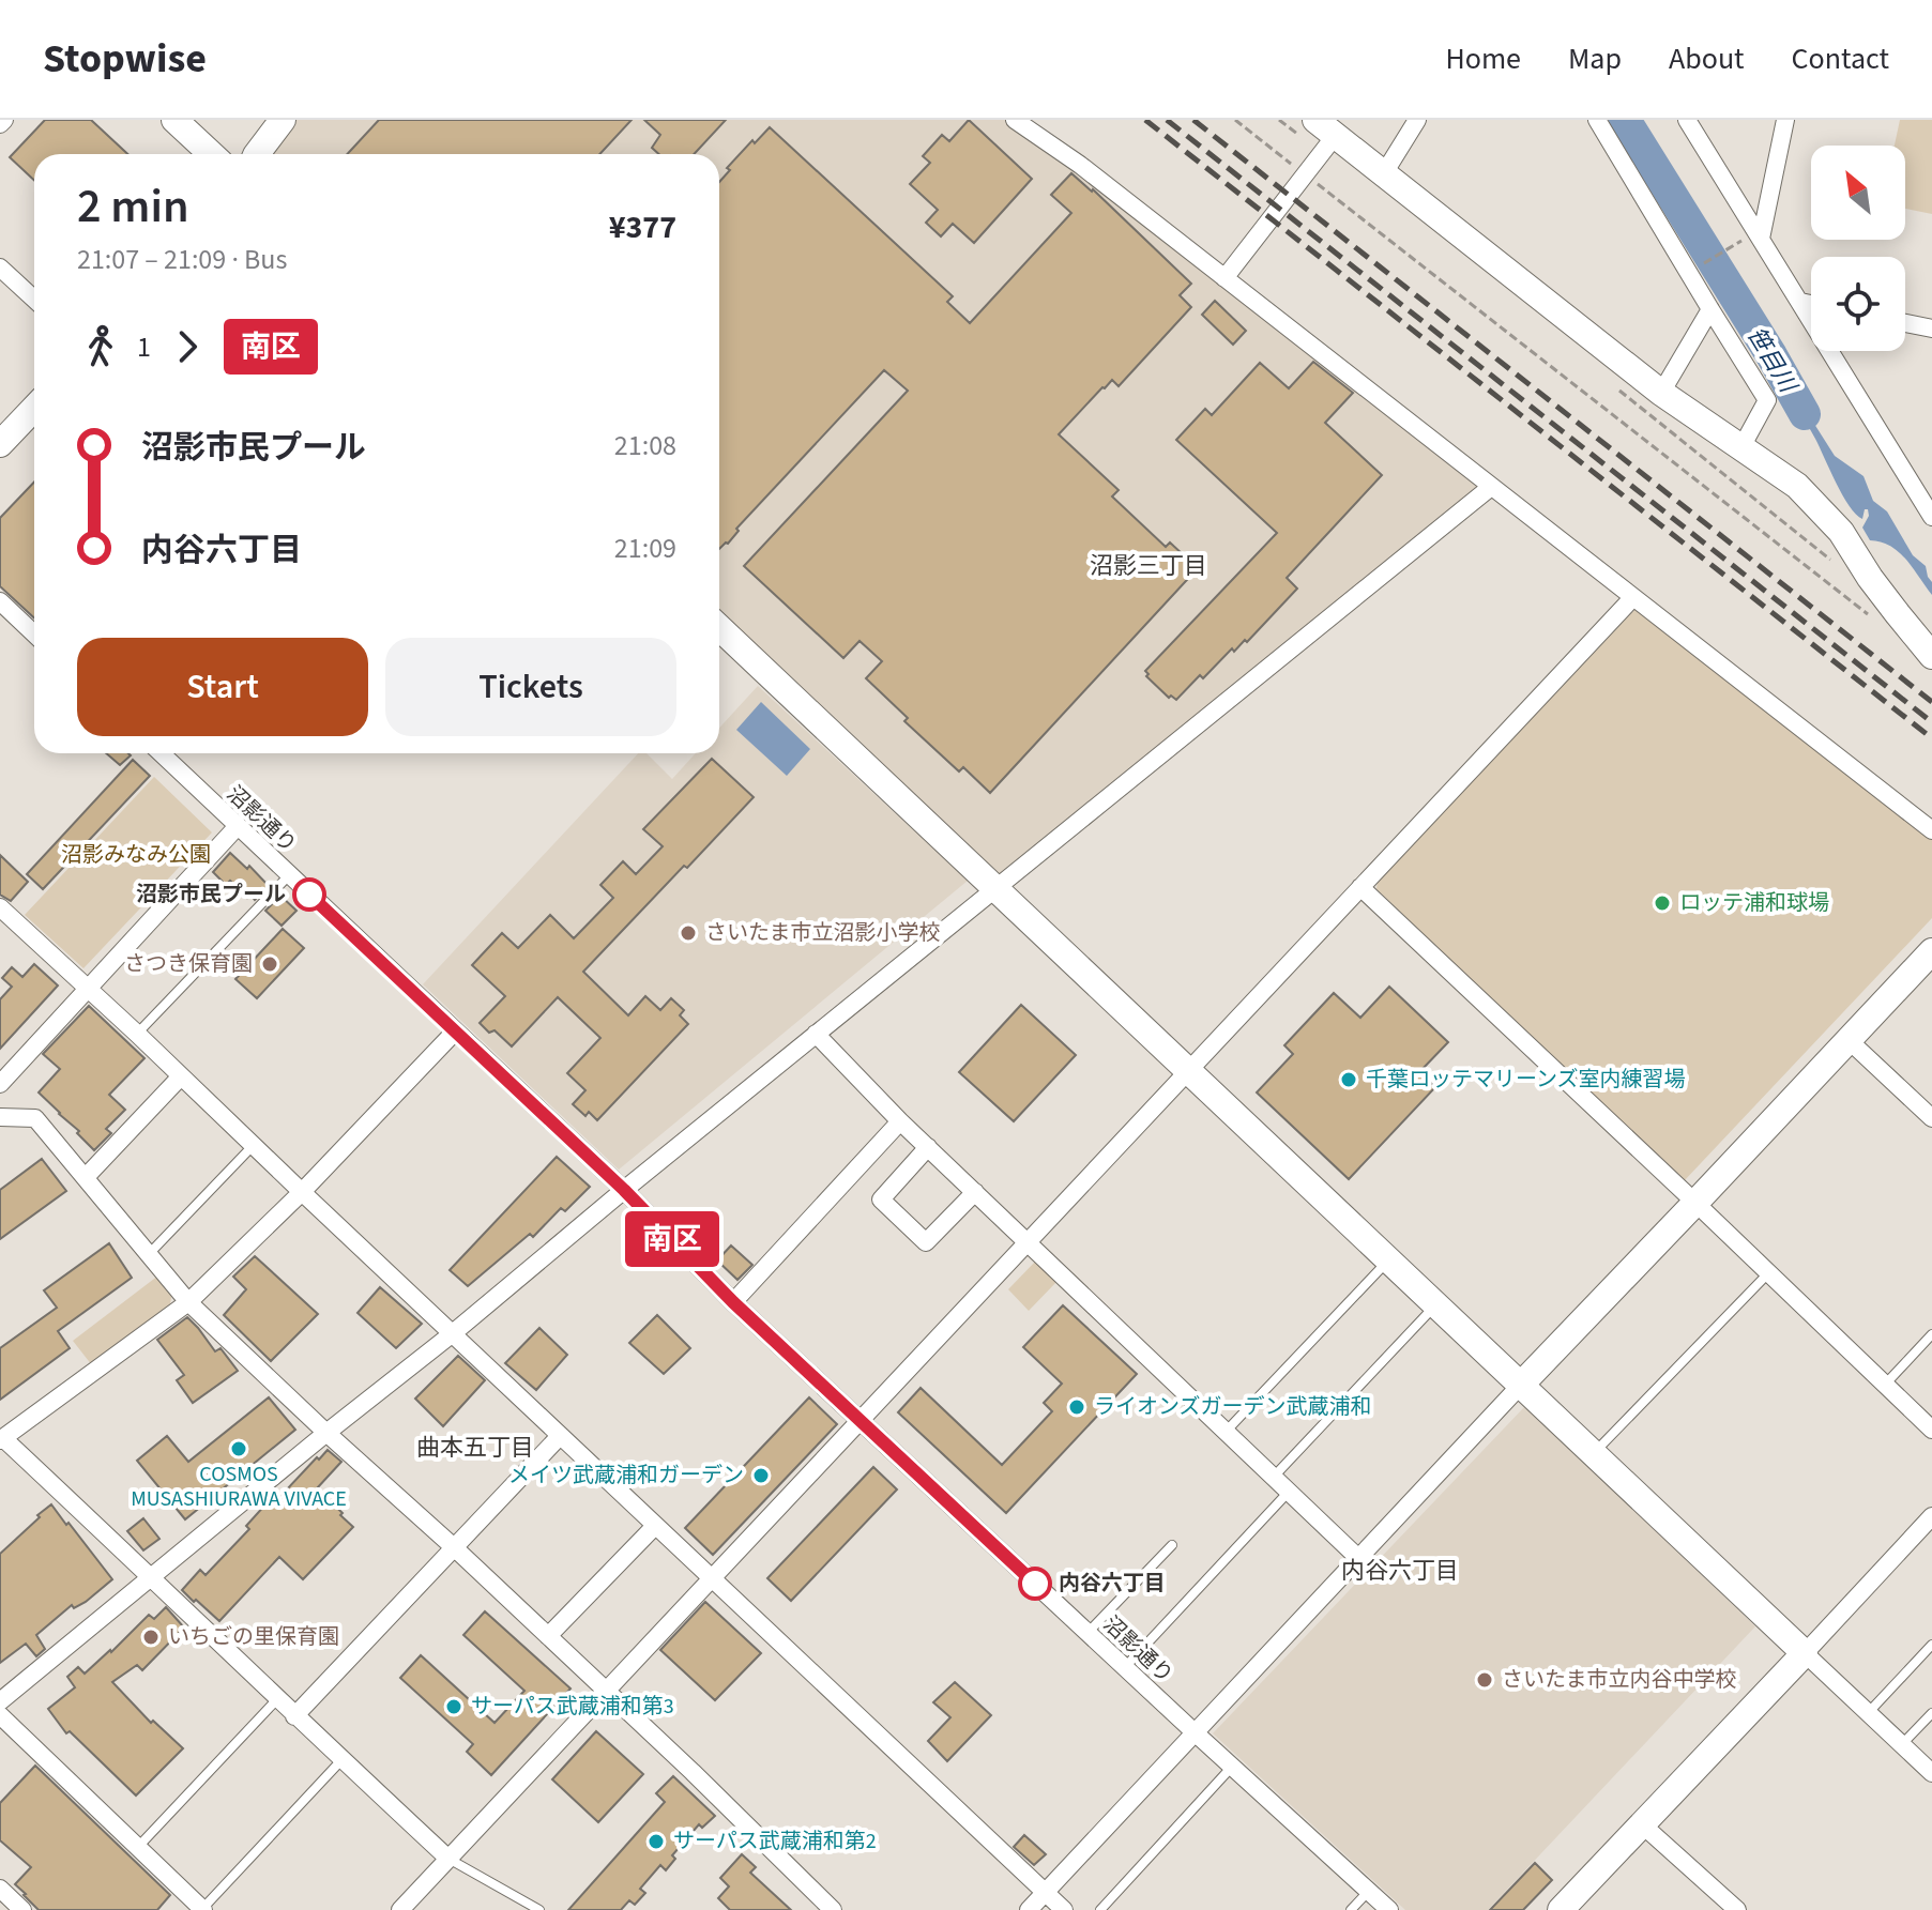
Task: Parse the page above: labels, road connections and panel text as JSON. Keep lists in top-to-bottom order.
{
  "streets": {
    "street": ["沼影通り"]
  },
  "districts": ["沼影三丁目", "曲本五丁目", "内谷六丁目"],
  "water": ["笹目川"],
  "parks": ["沼影みなみ公園"],
  "places": [
    "沼影市民プール",
    "ロッテ浦和球場",
    "さいたま市立沼影小学校",
    "さつき保育園",
    "千葉ロッテマリーンズ室内練習場",
    "ライオンズガーデン武蔵浦和",
    "COSMOS MUSASHIURAWA VIVACE",
    "メイツ武蔵浦和ガーデン",
    "内谷六丁目",
    "いちごの里保育園",
    "さいたま市立内谷中学校",
    "サーパス武蔵浦和第3",
    "サーパス武蔵浦和第2"
  ],
  "lines": ["bus line 南区"],
  "north": "top left",
  "page": {
    "header": "Stopwise",
    "nav": [
      "Home",
      "Map",
      "About",
      "Contact"
    ],
    "on_map": "南区",
    "heading": ["2 min", "21:07 – 21:09 · Bus", "¥377"],
    "legs": ["1", "南区"],
    "list": [
      {
        "name": "沼影市民プール",
        "value": "21:08"
      },
      {
        "name": "内谷六丁目",
        "value": "21:09"
      }
    ],
    "buttons": ["Start", "Tickets"]
  }
}
